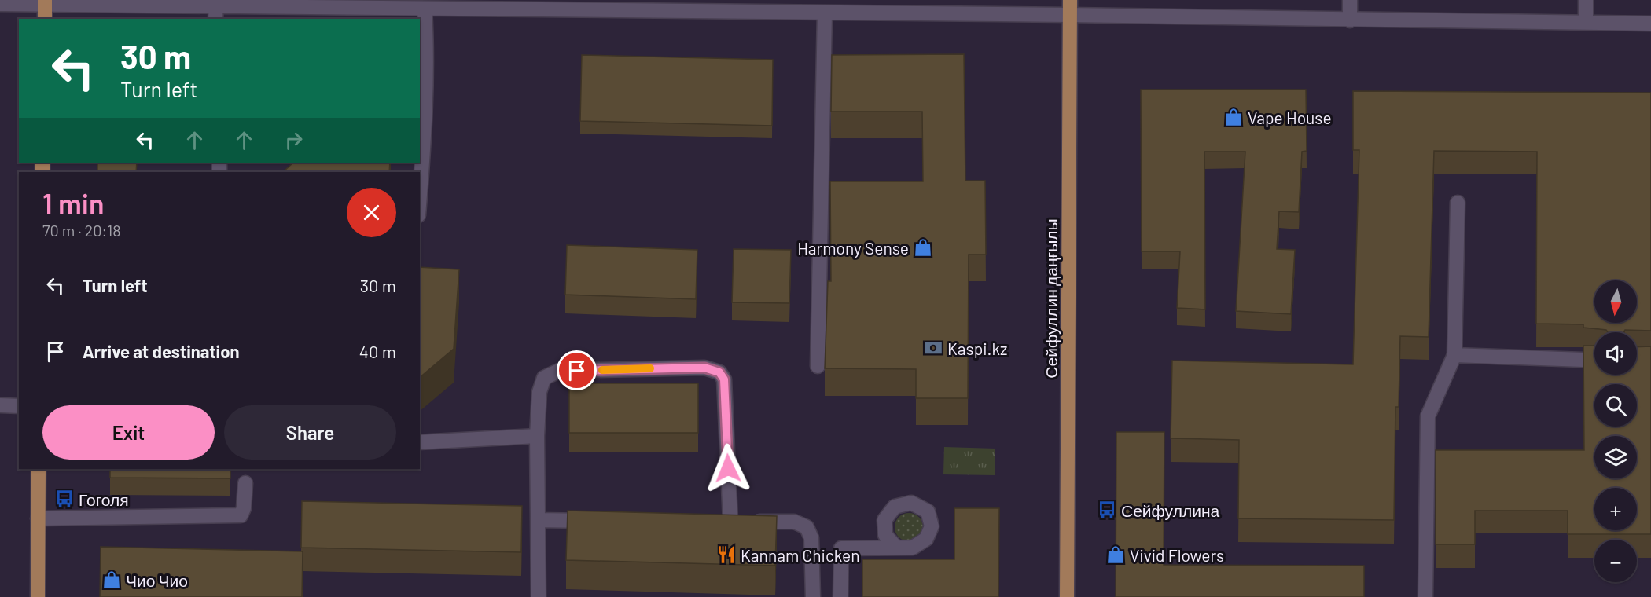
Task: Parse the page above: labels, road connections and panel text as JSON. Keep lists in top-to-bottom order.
{
  "streets": {
    "main road": ["Сейфуллин даңғылы"]
  },
  "places": {
    "shop": [
      "Vape House",
      "Harmony Sense",
      "Vivid Flowers",
      "Чио Чио"
    ],
    "bank": ["Kaspi.kz"],
    "bus stop": ["Гоголя", "Сейфуллина"],
    "restaurant": ["Kannam Chicken"]
  },
  "north": "bottom",
  "page": {
    "turn": ["30 m", "Turn left"],
    "heading": ["1 min", "70 m · 20:18"],
    "list": [
      {
        "name": "Turn left",
        "value": "30 m"
      },
      {
        "name": "Arrive at destination",
        "value": "40 m"
      }
    ],
    "map_buttons": ["+", "−"],
    "buttons": ["Exit", "Share"]
  }
}
